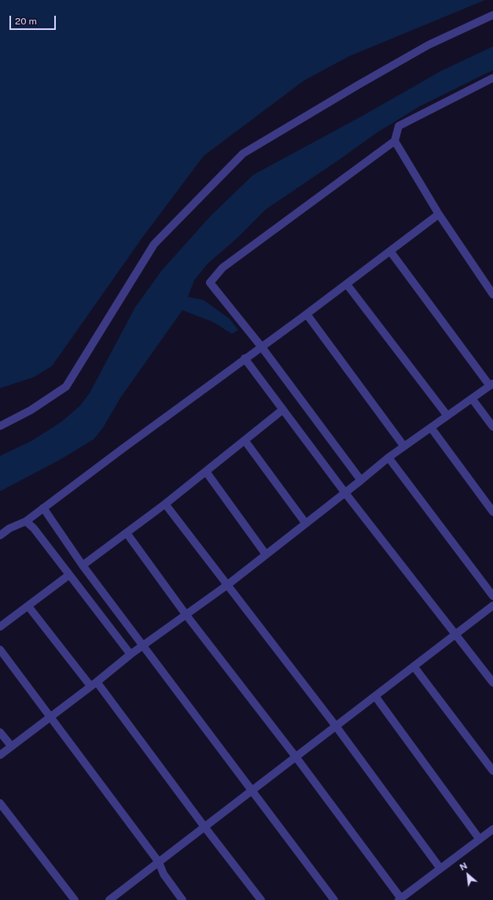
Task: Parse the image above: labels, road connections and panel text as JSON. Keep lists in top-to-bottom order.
{
  "scale_bar": "20 m",
  "north": "top left"
}
